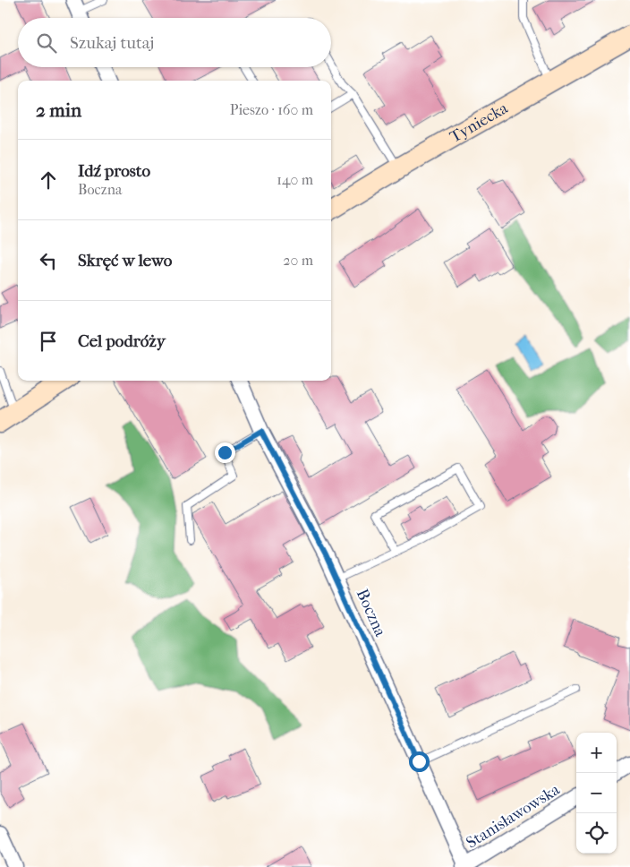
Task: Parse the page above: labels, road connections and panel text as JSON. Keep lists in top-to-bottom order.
{
  "streets": {
    "street": ["Tyniecka", "Boczna", "Stanisławowska"]
  },
  "crossings": [
    ["Boczna", "Stanisławowska"]
  ],
  "page": {
    "search": "Szukaj tutaj",
    "heading": ["2 min", "Pieszo · 160 m"],
    "list": [
      ["Idź prosto", "Boczna", "140 m"],
      ["Skręć w lewo", "20 m"],
      "Cel podróży"
    ],
    "map_buttons": ["+", "−"]
  }
}
